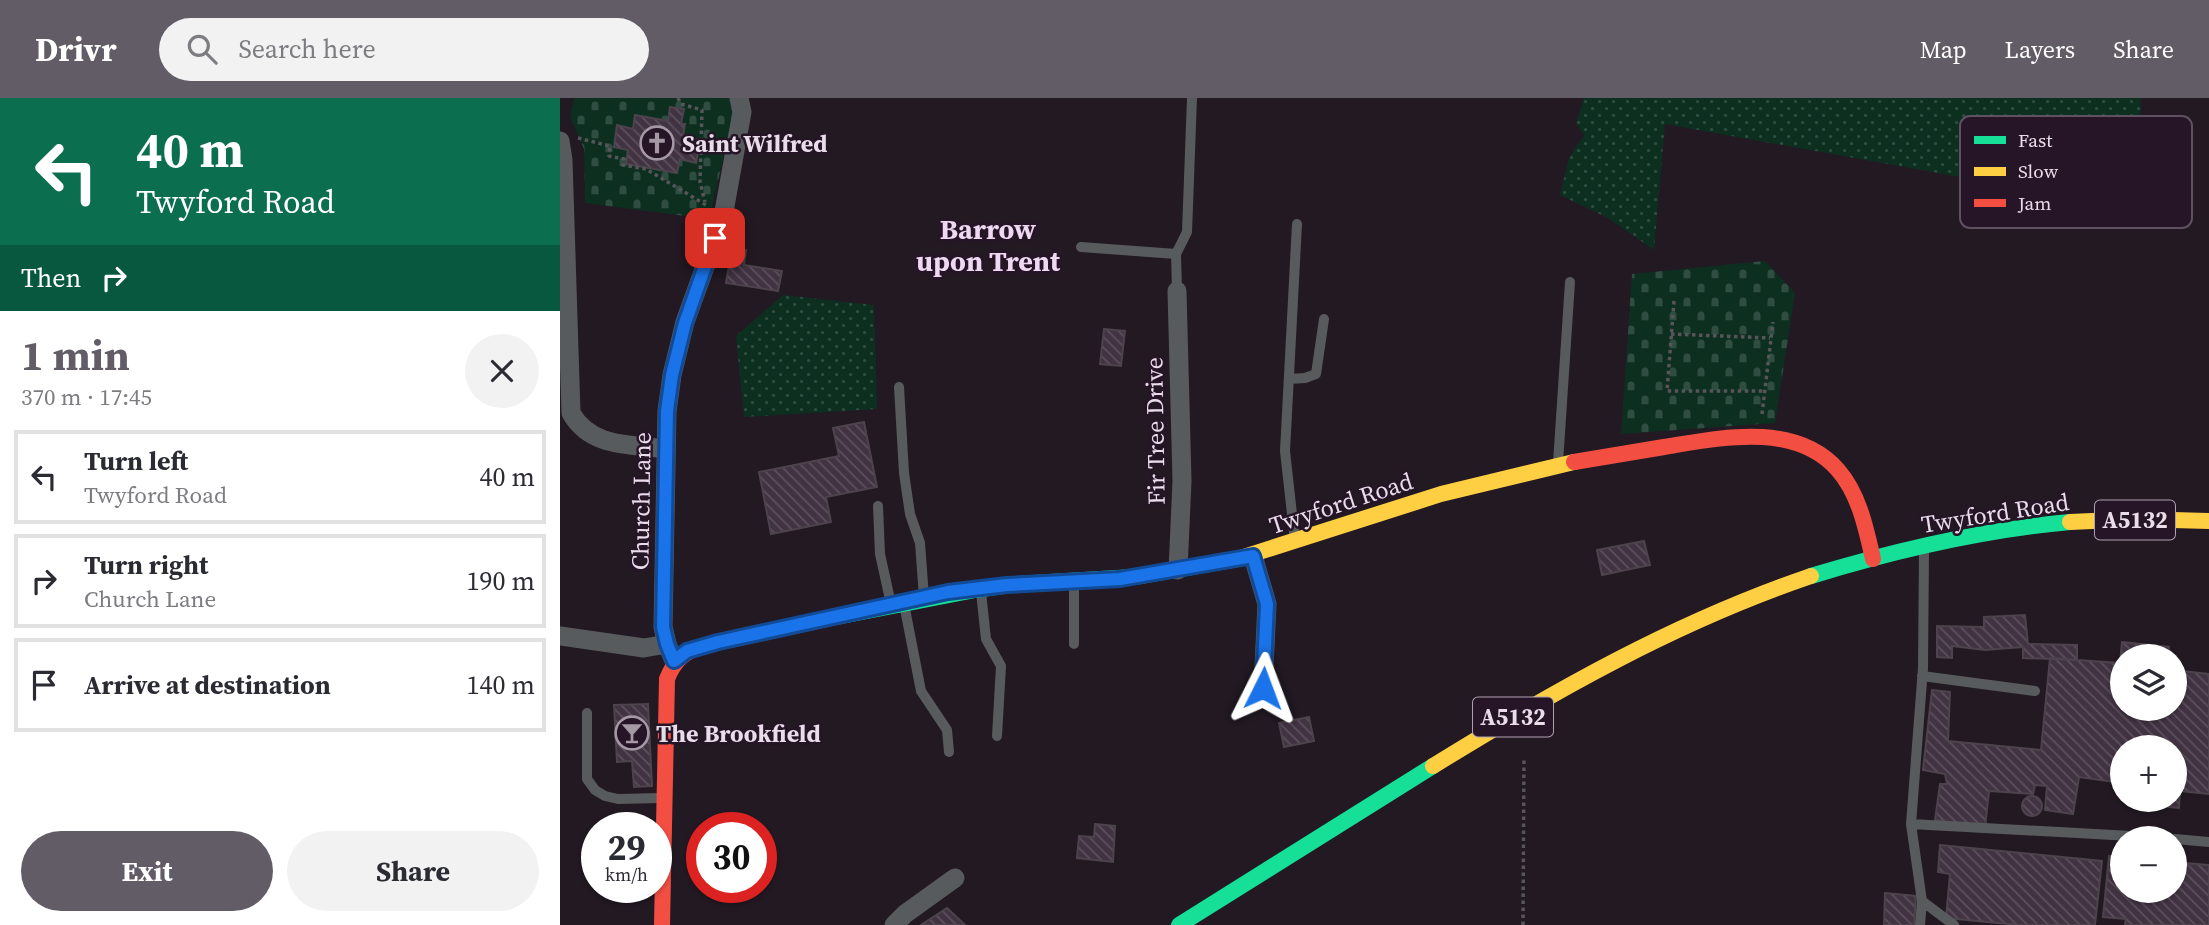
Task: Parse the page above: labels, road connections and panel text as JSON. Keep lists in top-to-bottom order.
{
  "streets": {
    "street": [
      "Fir Tree Drive",
      "Church Lane",
      "Twyford Road",
      "A5132"
    ]
  },
  "crossings": [
    ["Fir Tree Drive", "Twyford Road"],
    ["Church Lane", "Twyford Road"]
  ],
  "districts": ["Barrow upon Trent"],
  "places": {
    "church": ["Saint Wilfred"],
    "bar": ["The Brookfield"]
  },
  "legend": ["Fast", "Slow", "Jam"],
  "page": {
    "header": "Drivr",
    "search": "Search here",
    "nav": ["Map", "Layers", "Share"],
    "turn": ["40 m", "Twyford Road"],
    "then": "Then",
    "heading": ["1 min", "370 m · 17:45"],
    "list": [
      {
        "name": "Turn left",
        "note": "Twyford Road",
        "value": "40 m"
      },
      {
        "name": "Turn right",
        "note": "Church Lane",
        "value": "190 m"
      },
      {
        "name": "Arrive at destination",
        "value": "140 m"
      }
    ],
    "map_buttons": ["+", "−"],
    "speed": "29 km/h",
    "limit": "30",
    "buttons": ["Exit", "Share"]
  }
}
